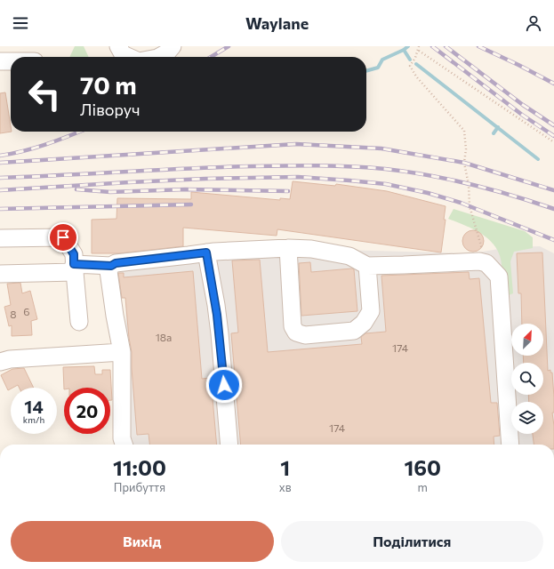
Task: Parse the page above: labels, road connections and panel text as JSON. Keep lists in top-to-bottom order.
{
  "house_numbers": [
    "6",
    "8",
    "18а",
    "174",
    "174"
  ],
  "north": "top right",
  "page": {
    "header": "Waylane",
    "turn": ["70 m", "Ліворуч"],
    "speed": "14 km/h",
    "limit": "20",
    "eta": [
      "11:00",
      "Прибуття",
      "1",
      "хв",
      "160",
      "m"
    ],
    "buttons": ["Вихід", "Поділитися"]
  }
}
